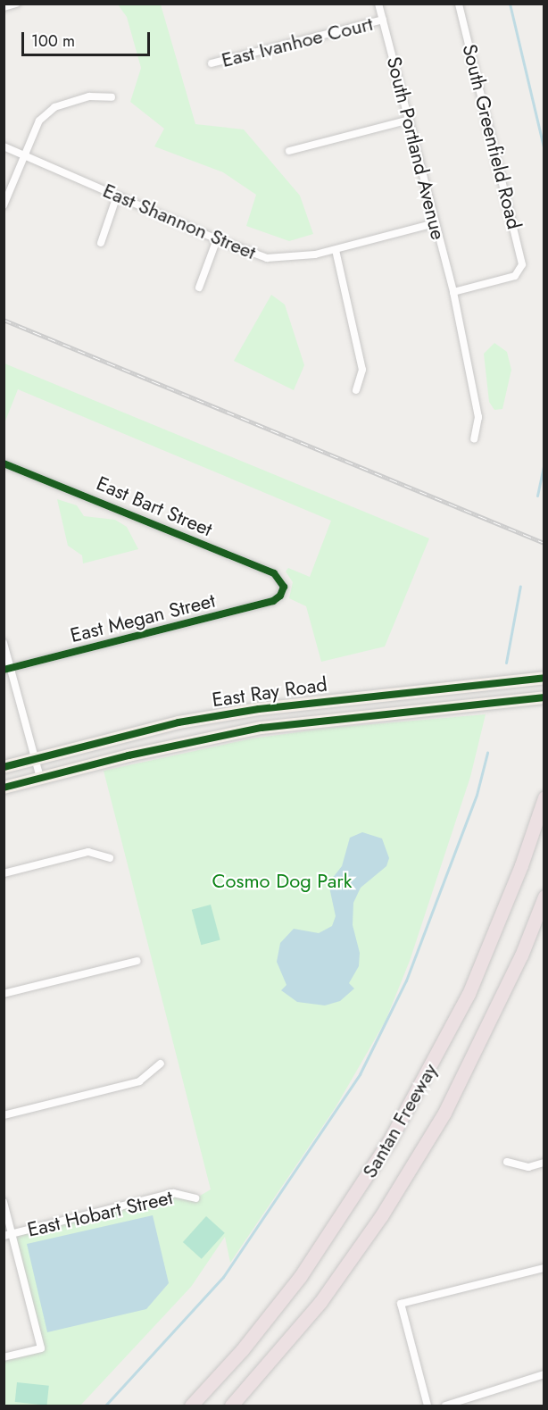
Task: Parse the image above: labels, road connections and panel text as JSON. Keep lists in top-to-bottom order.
{
  "streets": {
    "highway": ["Santan Freeway"],
    "main road": ["East Ray Road"],
    "street": [
      "East Ivanhoe Court",
      "South Greenfield Road",
      "South Portland Avenue",
      "East Shannon Street",
      "East Bart Street",
      "East Megan Street",
      "East Hobart Street"
    ]
  },
  "crossings": [
    ["East Ivanhoe Court", "South Portland Avenue"],
    ["South Greenfield Road", "South Portland Avenue"],
    ["South Portland Avenue", "East Shannon Street"],
    ["East Bart Street", "East Megan Street"]
  ],
  "parks": ["Cosmo Dog Park"],
  "scale_bar": "100 m"
}
